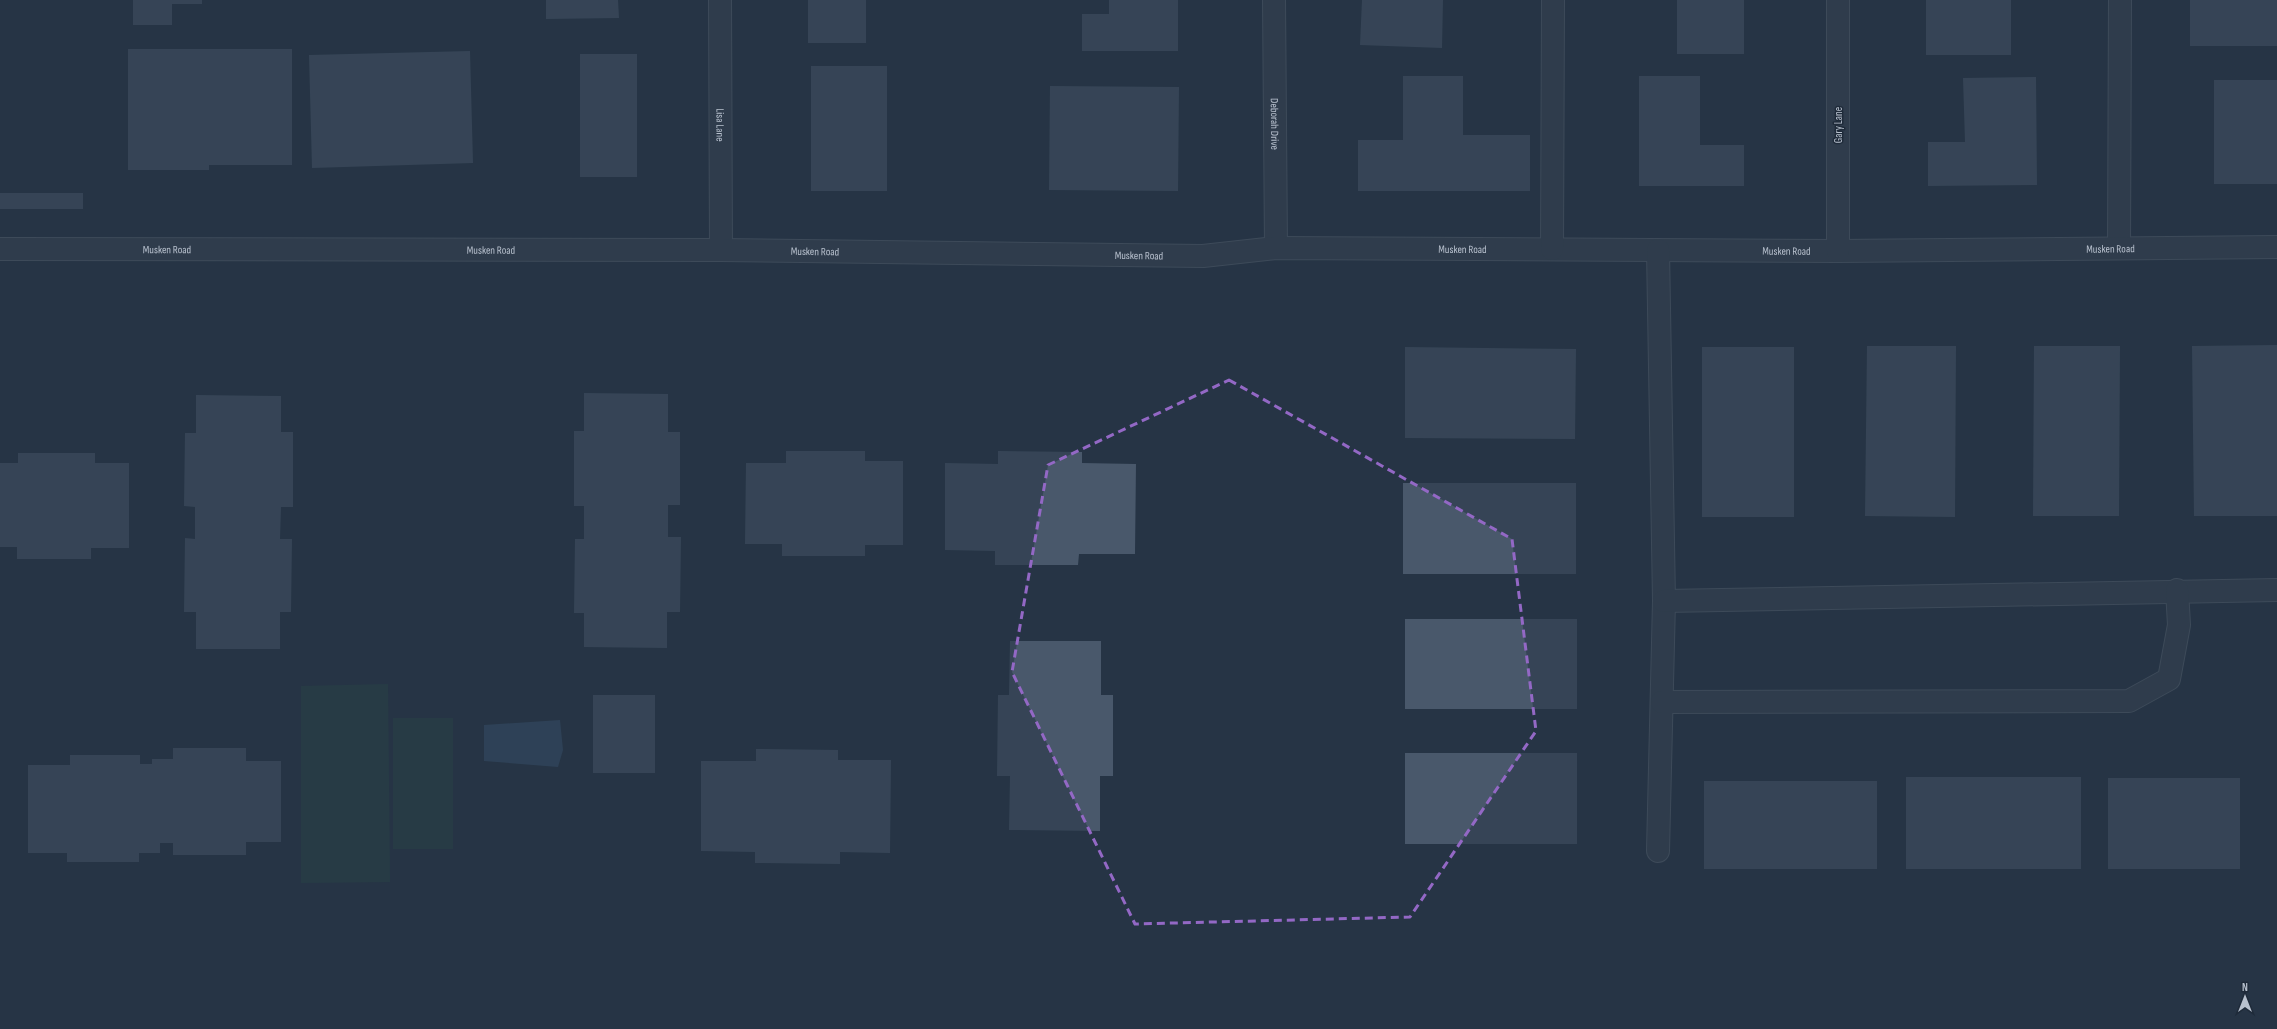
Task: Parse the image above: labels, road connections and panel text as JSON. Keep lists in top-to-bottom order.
{
  "streets": {
    "street": [
      "Deborah Drive",
      "Lisa Lane",
      "Gary Lane",
      "Musken Road"
    ]
  },
  "crossings": [
    ["Deborah Drive", "Musken Road"],
    ["Lisa Lane", "Musken Road"],
    ["Gary Lane", "Musken Road"]
  ],
  "north": "top"
}
